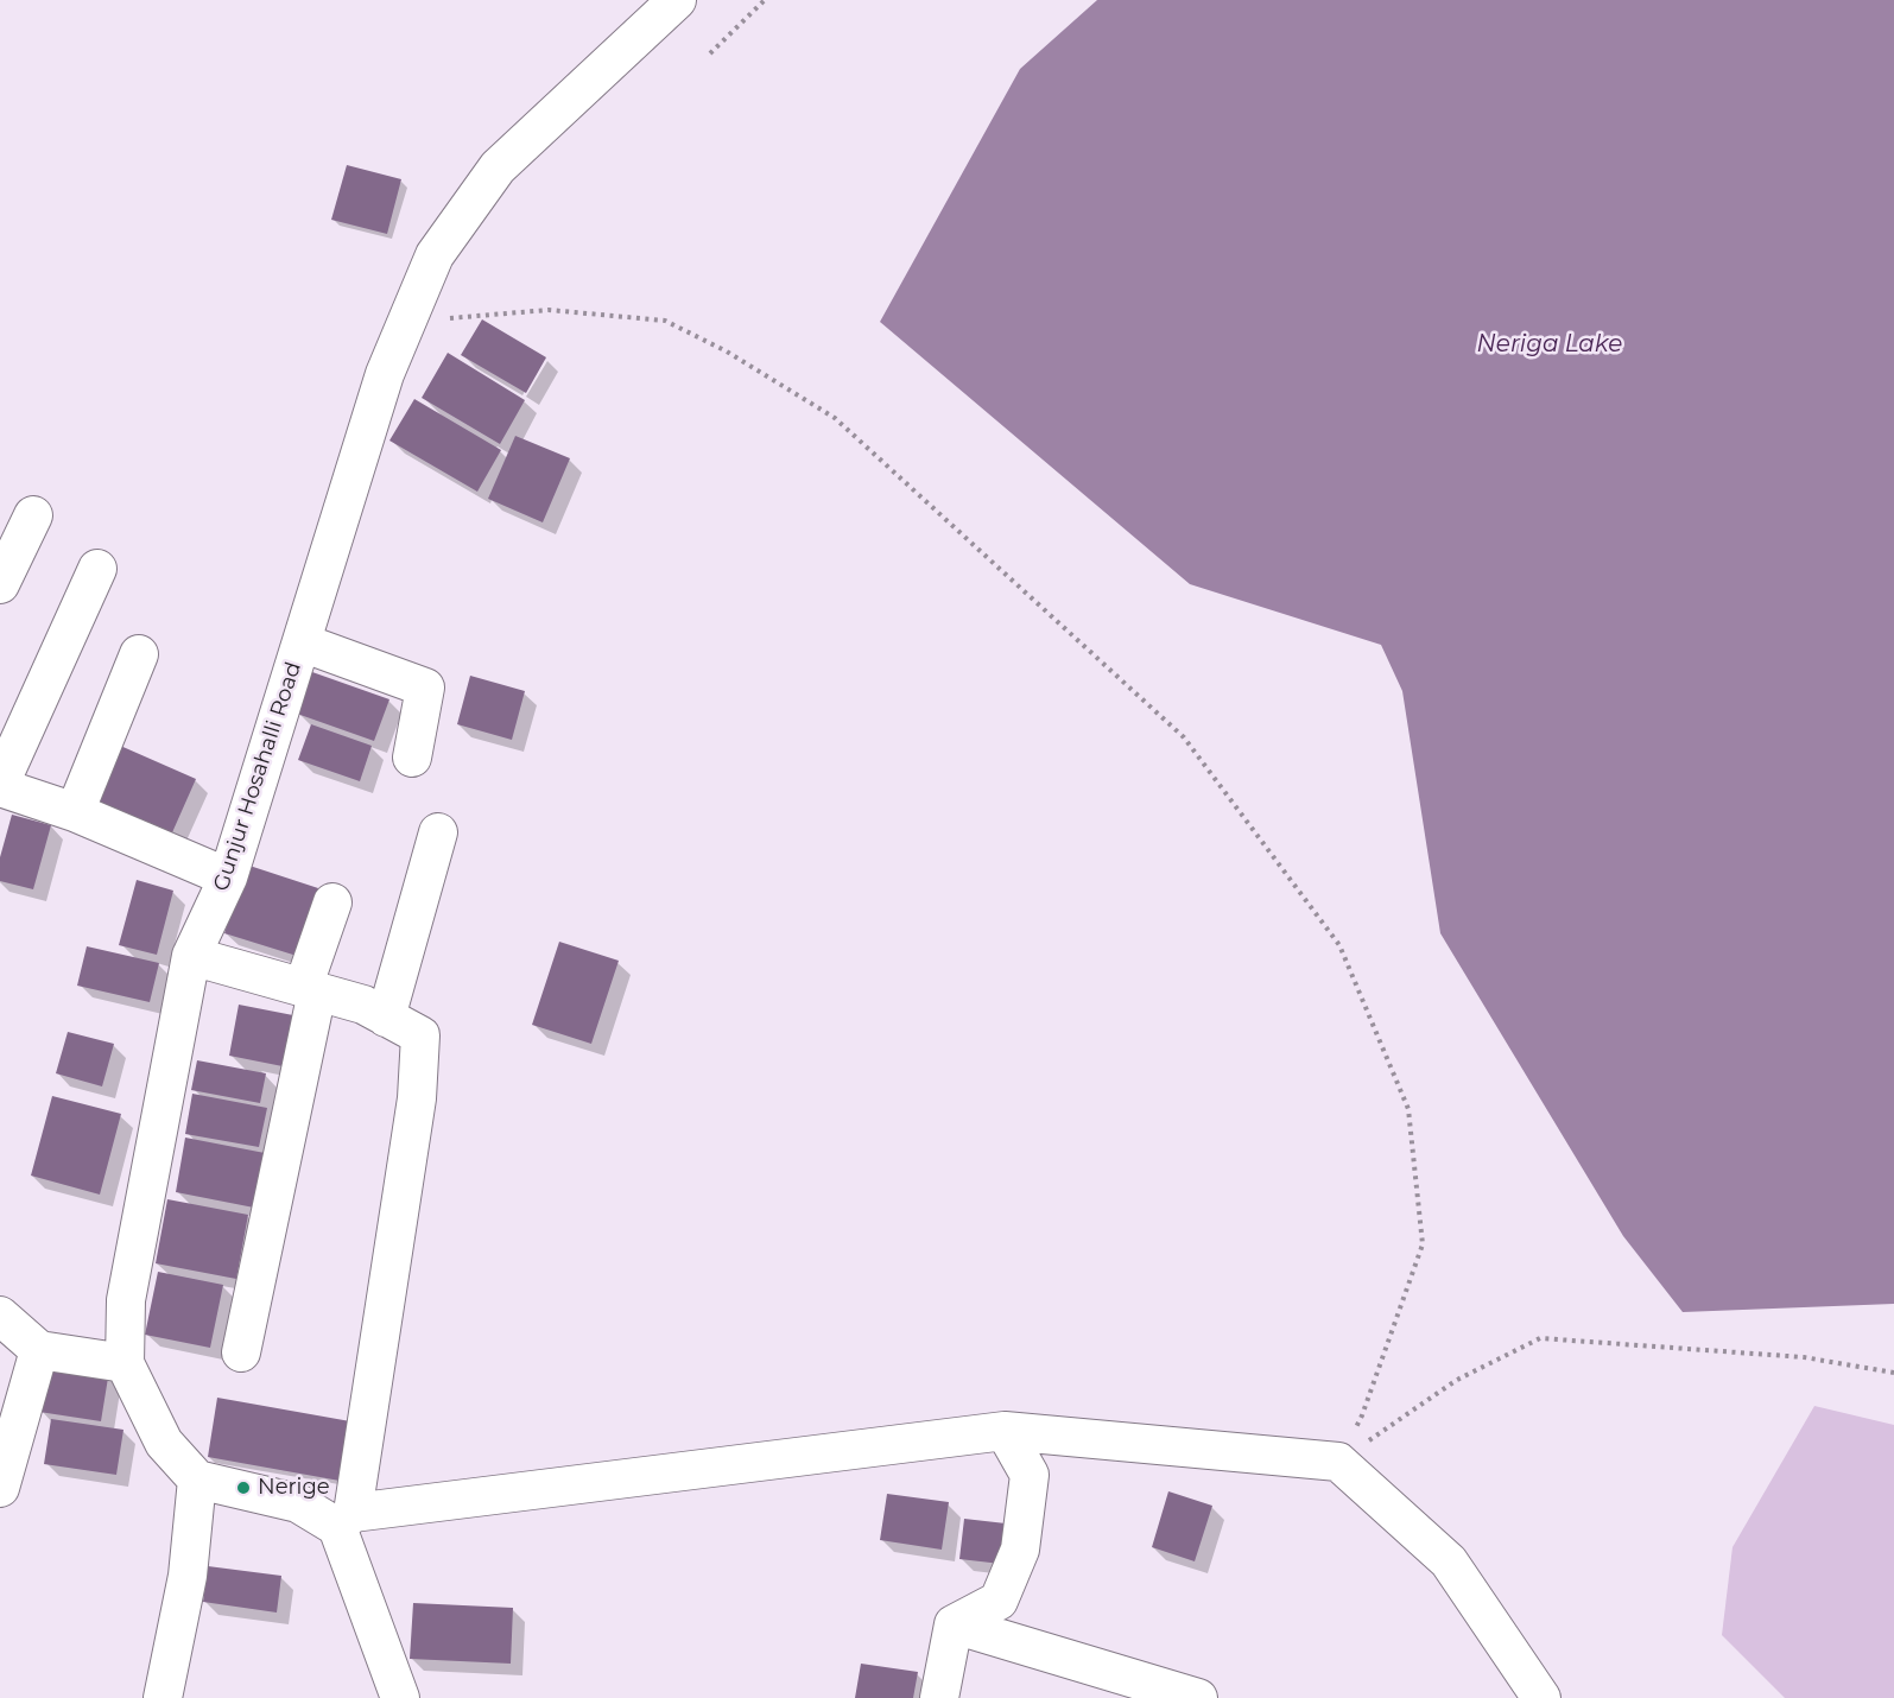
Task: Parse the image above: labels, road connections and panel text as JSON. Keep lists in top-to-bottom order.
{
  "streets": {
    "street": ["Gunjur Hosahalli Road"]
  },
  "water": ["Neriga Lake"],
  "places": ["Nerige"]
}
